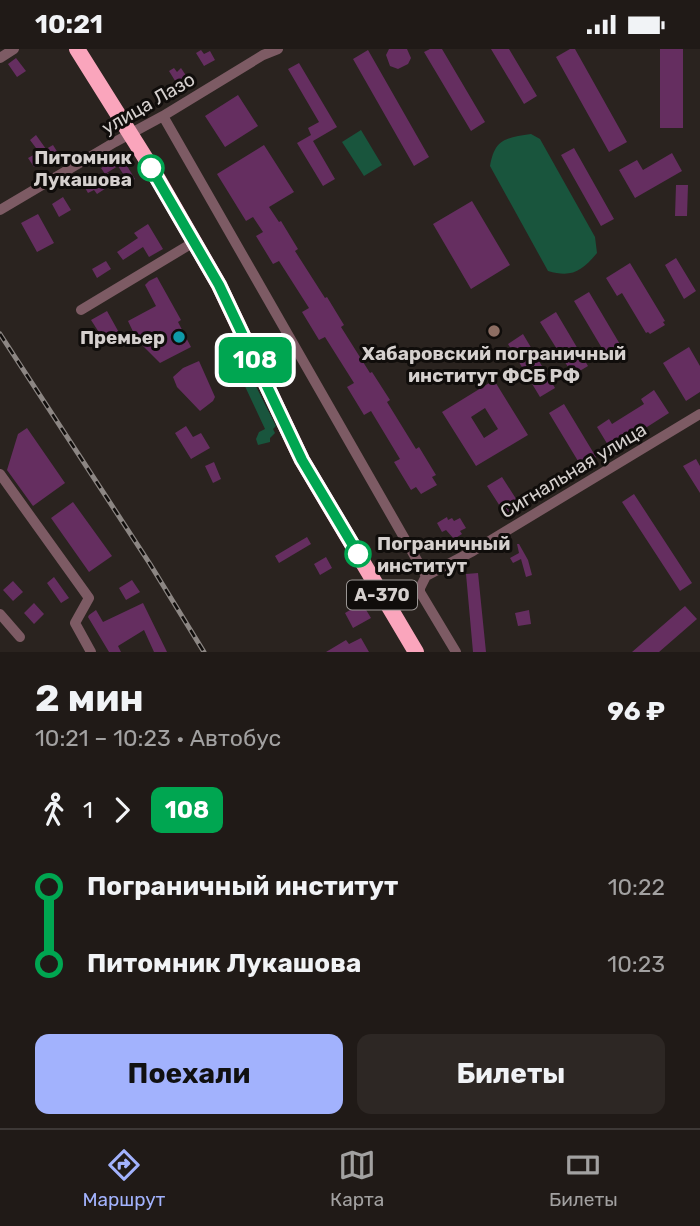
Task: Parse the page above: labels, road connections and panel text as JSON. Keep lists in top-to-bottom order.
{
  "streets": {
    "highway": ["А-370"],
    "street": ["улица Лазо", "Сигнальная улица"]
  },
  "crossings": [
    ["улица Лазо", "А-370"]
  ],
  "places": [
    "Питомник Лукашова",
    "Хабаровский пограничный институт ФСБ РФ",
    "Премьер",
    "Пограничный институт"
  ],
  "lines": ["bus line 108"],
  "page": {
    "status": "10:21",
    "on_map": "108",
    "heading": ["2 мин", "10:21 – 10:23 · Автобус", "96 ₽"],
    "legs": ["1", "108"],
    "list": [
      {
        "name": "Пограничный институт",
        "value": "10:22"
      },
      {
        "name": "Питомник Лукашова",
        "value": "10:23"
      }
    ],
    "buttons": ["Поехали", "Билеты"],
    "tabs": ["Маршрут", "Карта", "Билеты"]
  }
}
